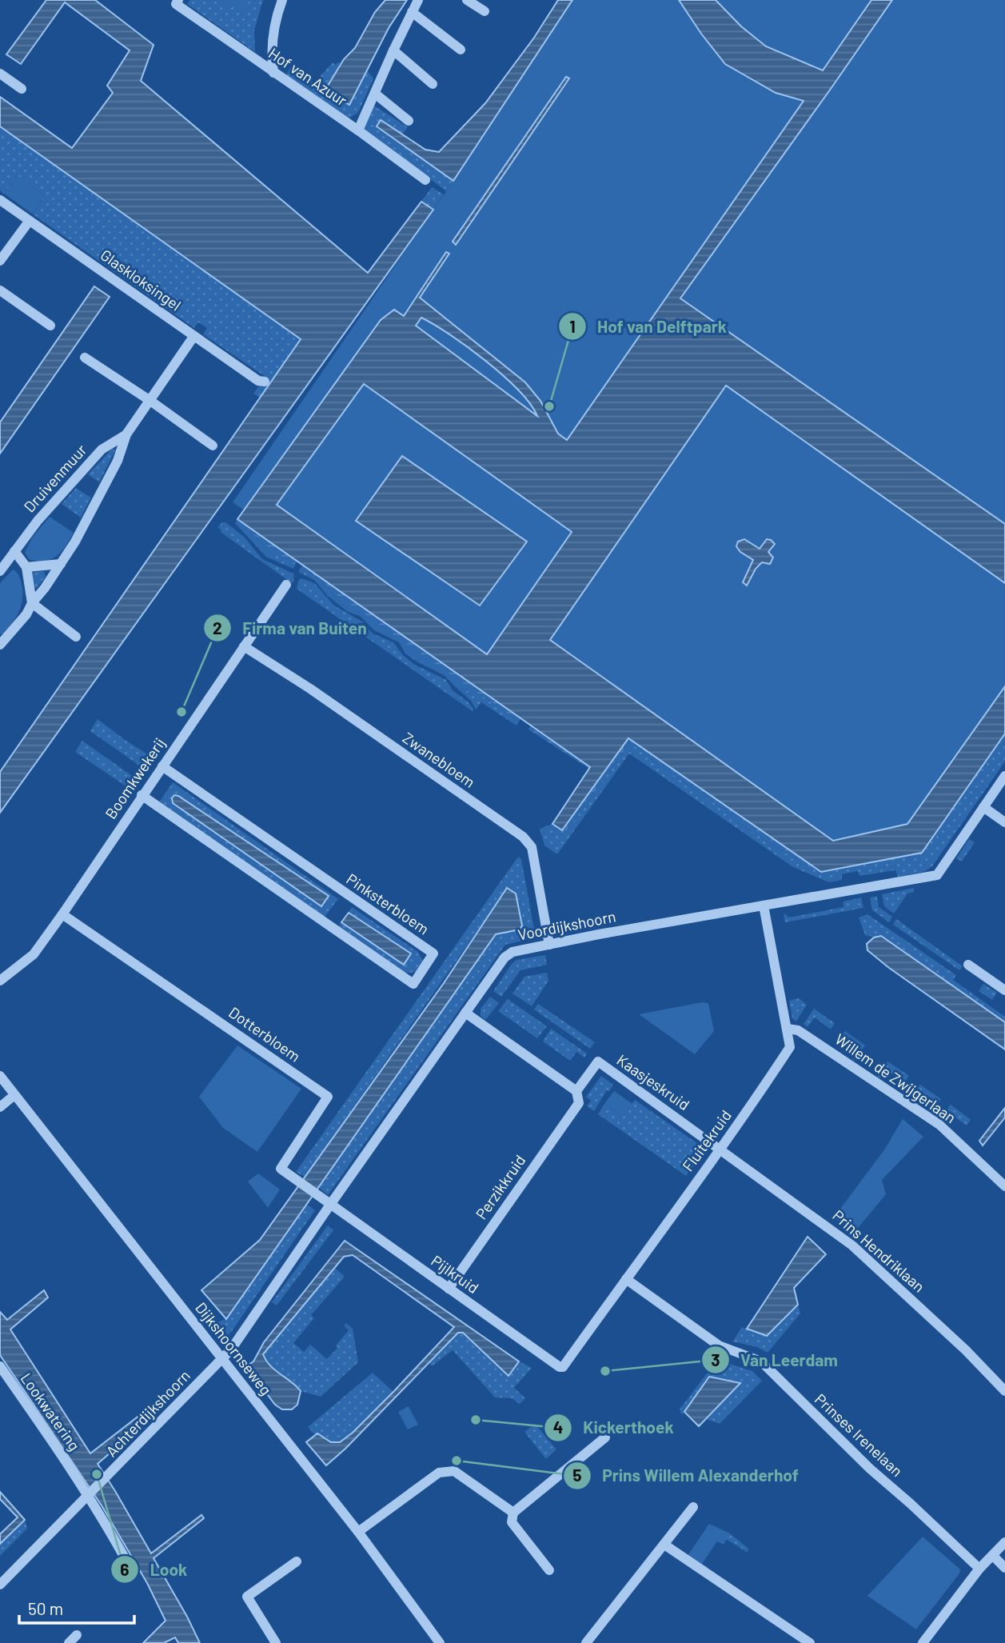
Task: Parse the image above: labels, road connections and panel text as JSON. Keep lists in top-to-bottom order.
{
  "streets": {
    "street": [
      "Hof van Azuur",
      "Glaskloksingel",
      "Druivenmuur",
      "Zwanebloem",
      "Boomkwekerij",
      "Pinksterbloem",
      "Voordijkshoorn",
      "Dotterbloem",
      "Willem de Zwijgerlaan",
      "Kaasjeskruid",
      "Fluitekruid",
      "Perzikkruid",
      "Prins Hendriklaan",
      "Pijlkruid",
      "Dijkshoornseweg",
      "Lookwatering",
      "Achterdijkshoorn",
      "Prinses Irenelaan"
    ]
  },
  "crossings": [
    ["Glaskloksingel", "Druivenmuur"],
    ["Zwanebloem", "Boomkwekerij"],
    ["Zwanebloem", "Voordijkshoorn"],
    ["Boomkwekerij", "Pinksterbloem"],
    ["Boomkwekerij", "Dotterbloem"],
    ["Voordijkshoorn", "Dotterbloem"],
    ["Voordijkshoorn", "Fluitekruid"],
    ["Voordijkshoorn", "Pijlkruid"],
    ["Voordijkshoorn", "Dijkshoornseweg"],
    ["Voordijkshoorn", "Achterdijkshoorn"],
    ["Dotterbloem", "Pijlkruid"],
    ["Willem de Zwijgerlaan", "Fluitekruid"],
    ["Kaasjeskruid", "Fluitekruid"],
    ["Kaasjeskruid", "Perzikkruid"],
    ["Kaasjeskruid", "Prins Hendriklaan"],
    ["Fluitekruid", "Prins Hendriklaan"],
    ["Fluitekruid", "Pijlkruid"],
    ["Fluitekruid", "Prinses Irenelaan"],
    ["Perzikkruid", "Pijlkruid"],
    ["Dijkshoornseweg", "Achterdijkshoorn"],
    ["Lookwatering", "Achterdijkshoorn"]
  ],
  "places": [
    "Hof van Delftpark",
    "Firma van Buiten",
    "Van Leerdam",
    "Kickerthoek",
    "Prins Willem Alexanderhof",
    "Look"
  ],
  "scale_bar": "50 m"
}
